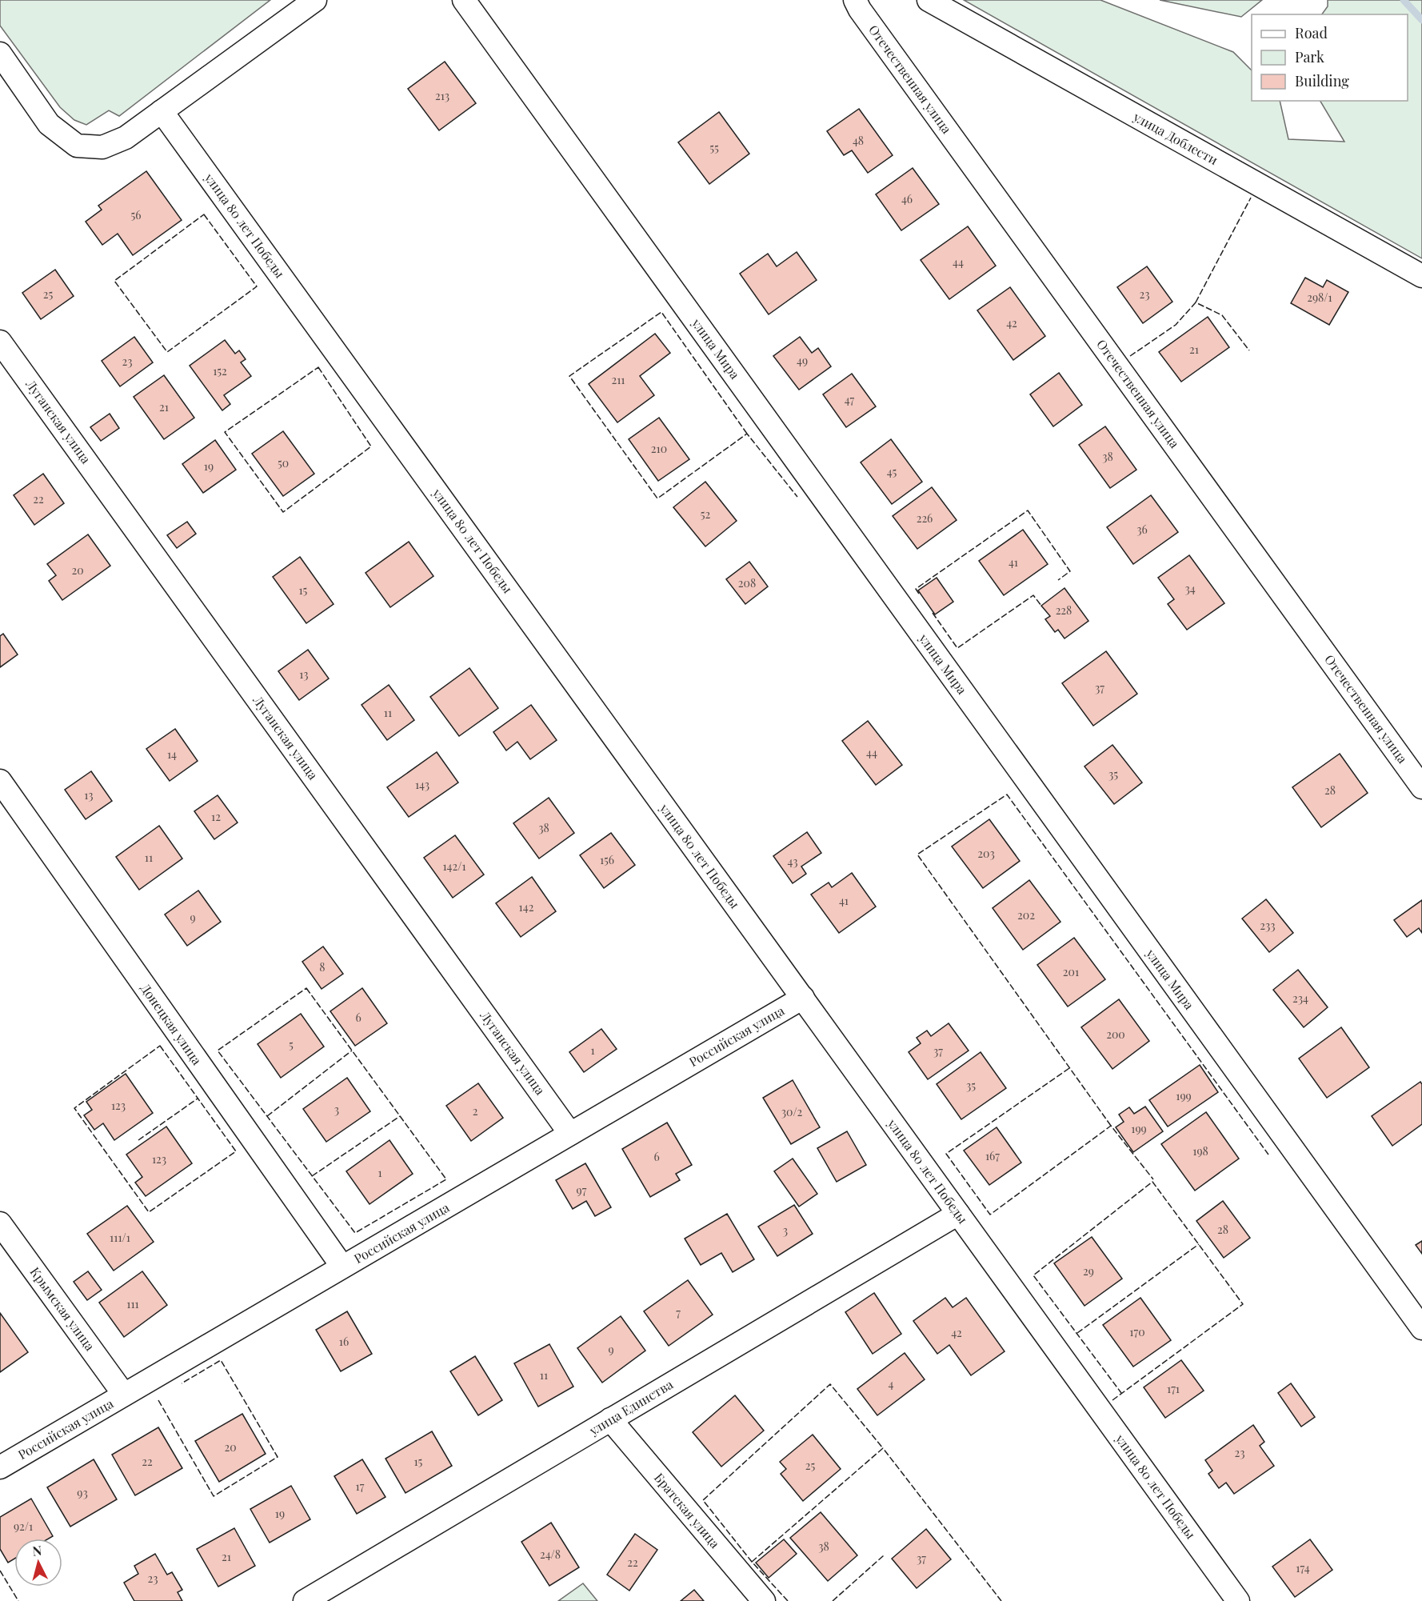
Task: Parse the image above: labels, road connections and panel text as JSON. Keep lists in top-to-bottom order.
{
  "streets": {
    "street": [
      "Отечественная улица",
      "улица Доблести",
      "улица 80 лет Победы",
      "улица Мира",
      "Луганская улица",
      "Донецкая улица",
      "Российская улица",
      "Крымская улица",
      "улица Единства",
      "Братская улица"
    ]
  },
  "crossings": [
    ["улица 80 лет Победы", "Российская улица"],
    ["улица 80 лет Победы", "улица Единства"],
    ["Луганская улица", "Российская улица"],
    ["Донецкая улица", "Российская улица"],
    ["Российская улица", "Крымская улица"],
    ["улица Единства", "Братская улица"]
  ],
  "house_numbers": [
    "213",
    "48",
    "55",
    "46",
    "56",
    "44",
    "25",
    "23",
    "298/1",
    "42",
    "21",
    "49",
    "23",
    "152",
    "211",
    "47",
    "21",
    "210",
    "38",
    "50",
    "19",
    "45",
    "22",
    "52",
    "226",
    "36",
    "41",
    "20",
    "208",
    "34",
    "15",
    "228",
    "13",
    "37",
    "11",
    "44",
    "14",
    "35",
    "143",
    "28",
    "13",
    "12",
    "38",
    "203",
    "11",
    "156",
    "43",
    "142/1",
    "41",
    "142",
    "202",
    "9",
    "233",
    "8",
    "201",
    "234",
    "6",
    "200",
    "5",
    "1",
    "37",
    "35",
    "199",
    "123",
    "3",
    "2",
    "30/2",
    "199",
    "198",
    "167",
    "6",
    "123",
    "1",
    "97",
    "28",
    "3",
    "111/1",
    "29",
    "111",
    "7",
    "170",
    "42",
    "16",
    "9",
    "11",
    "4",
    "171",
    "20",
    "23",
    "22",
    "15",
    "25",
    "17",
    "93",
    "19",
    "92/1",
    "38",
    "24/8",
    "21",
    "37",
    "22",
    "174",
    "23"
  ],
  "legend": ["Road", "Park", "Building"],
  "north": "top"
}
